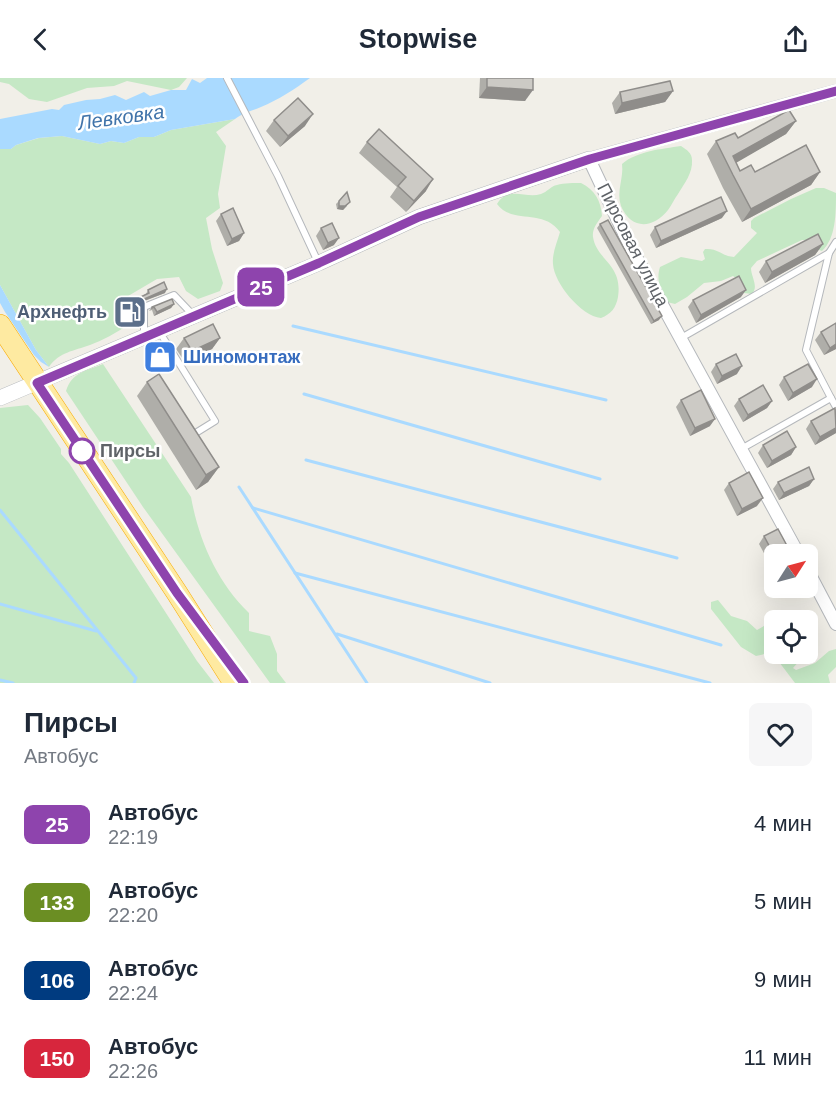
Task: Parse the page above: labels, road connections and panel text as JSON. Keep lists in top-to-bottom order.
{
  "streets": {
    "street": ["Пирсовая улица"]
  },
  "water": ["Левковка"],
  "places": {
    "fuel station": ["Архнефть"],
    "shop": ["Шиномонтаж"],
    "other": ["Пирсы"]
  },
  "lines": ["bus line 25"],
  "north": "top right",
  "page": {
    "header": "Stopwise",
    "on_map": "25",
    "heading": ["Пирсы", "Автобус"],
    "list": [
      {
        "mark": "25",
        "name": "Автобус",
        "note": "22:19",
        "value": "4 мин"
      },
      {
        "mark": "133",
        "name": "Автобус",
        "note": "22:20",
        "value": "5 мин"
      },
      {
        "mark": "106",
        "name": "Автобус",
        "note": "22:24",
        "value": "9 мин"
      },
      {
        "mark": "150",
        "name": "Автобус",
        "note": "22:26",
        "value": "11 мин"
      }
    ]
  }
}
